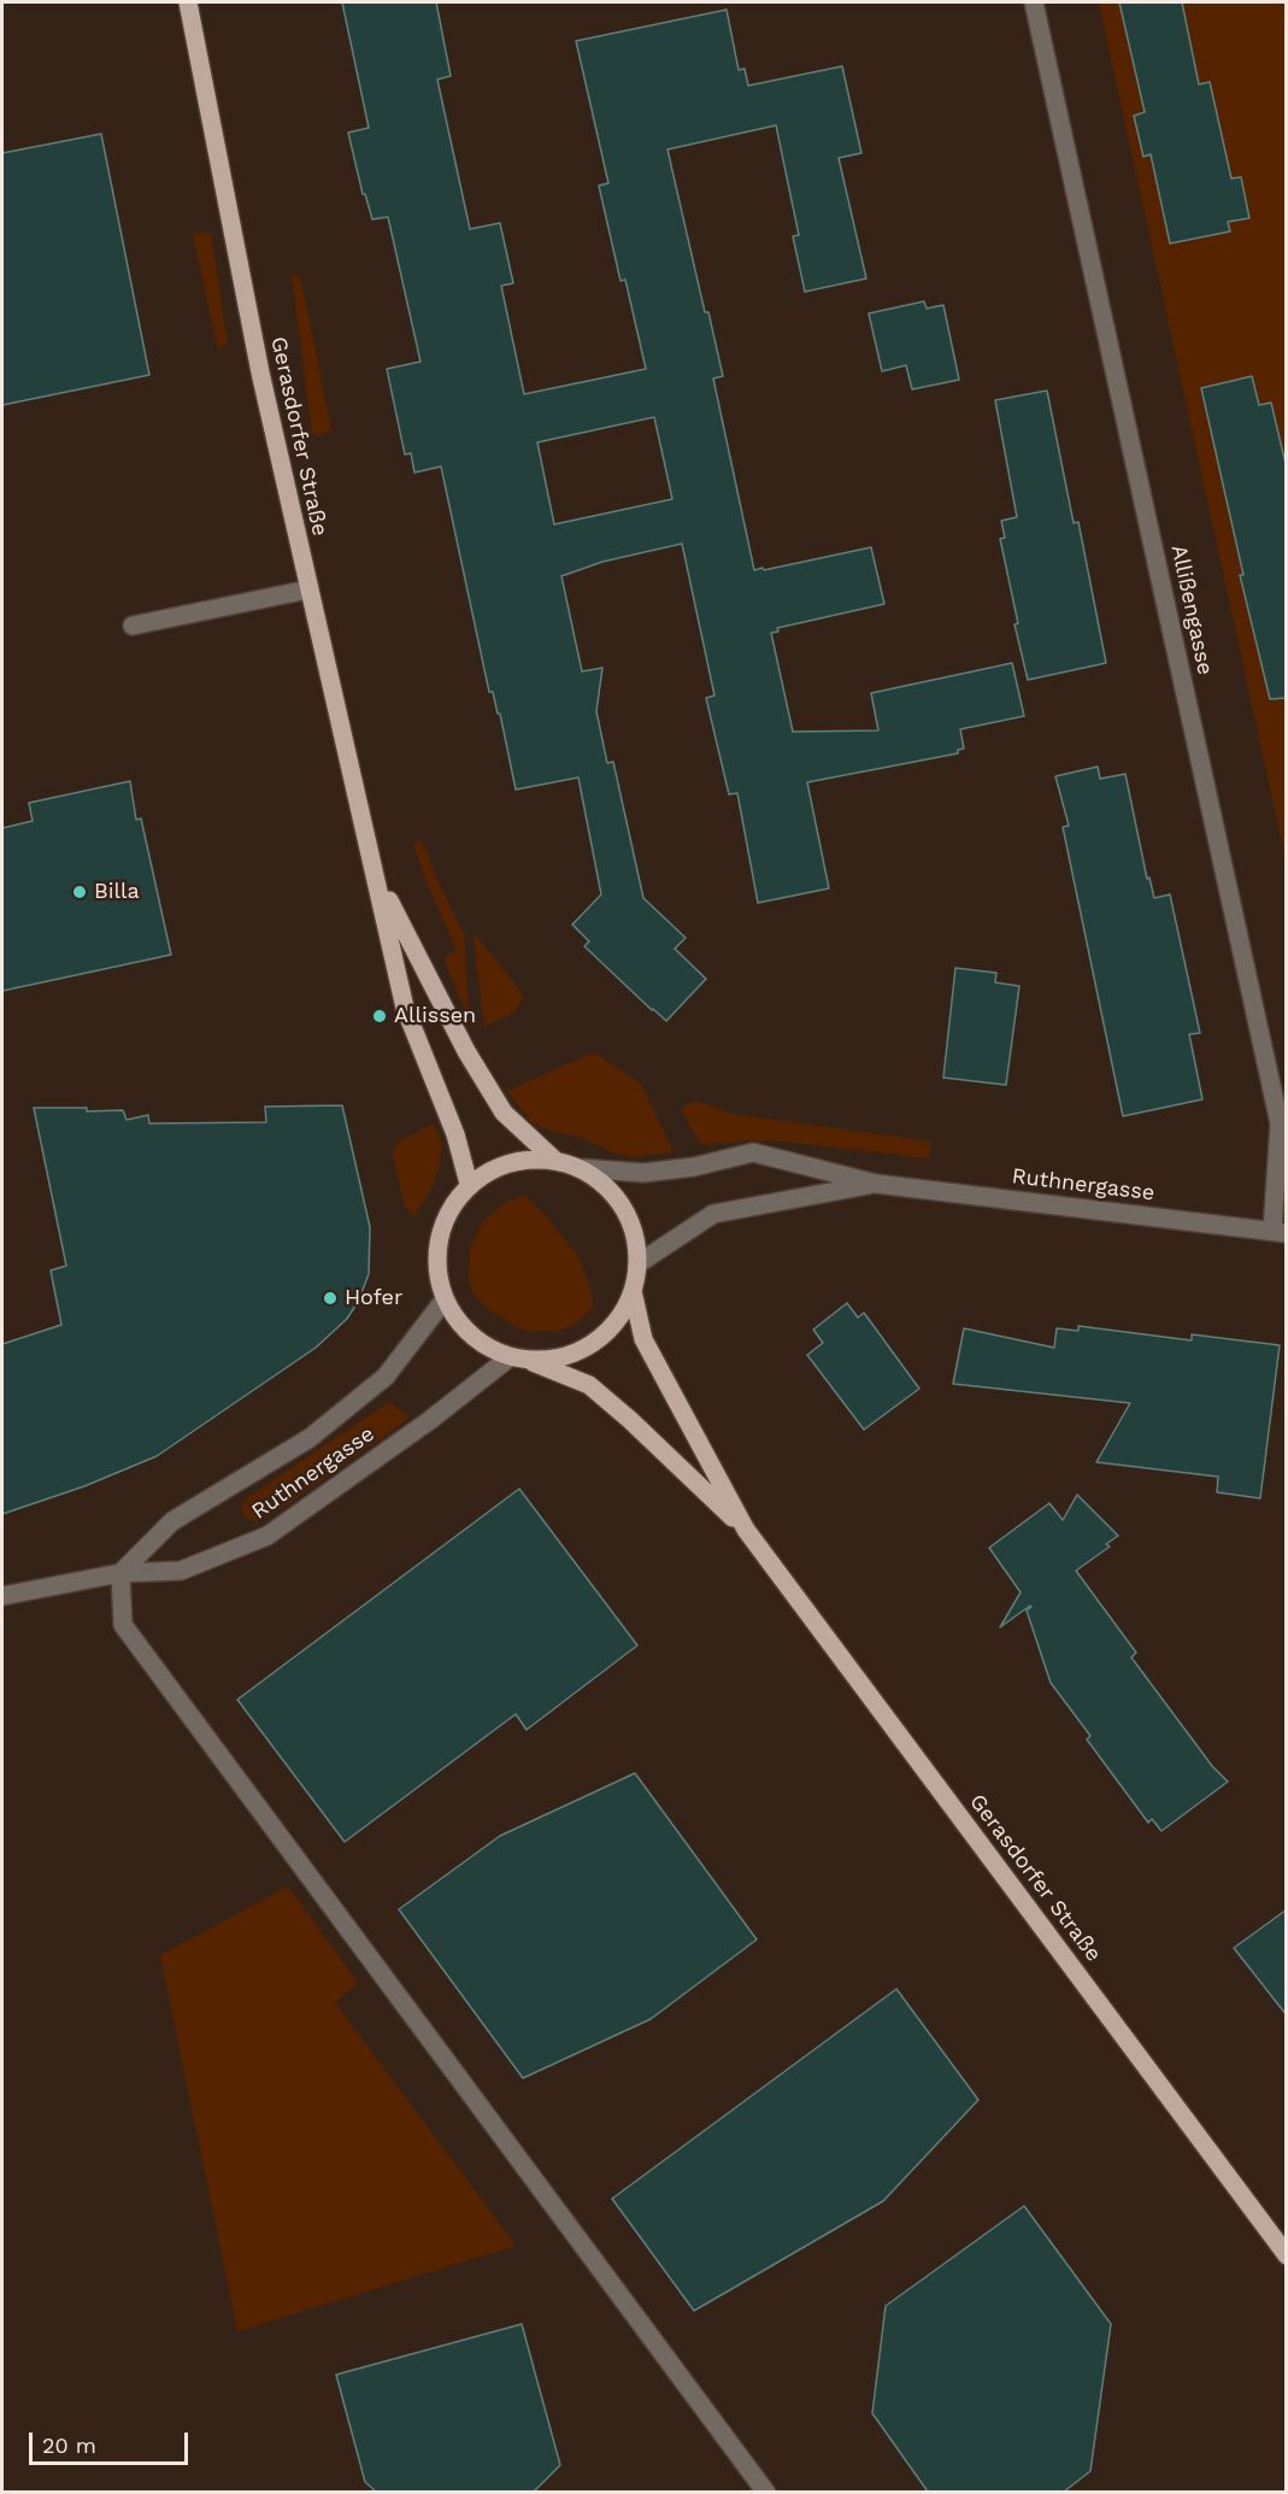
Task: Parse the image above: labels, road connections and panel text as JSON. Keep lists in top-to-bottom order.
{
  "streets": {
    "main road": ["Gerasdorfer Straße"],
    "street": ["Allißengasse", "Ruthnergasse"]
  },
  "crossings": [
    ["Gerasdorfer Straße", "Ruthnergasse"],
    ["Allißengasse", "Ruthnergasse"]
  ],
  "places": ["Billa", "Allissen", "Hofer"],
  "scale_bar": "20 m"
}
